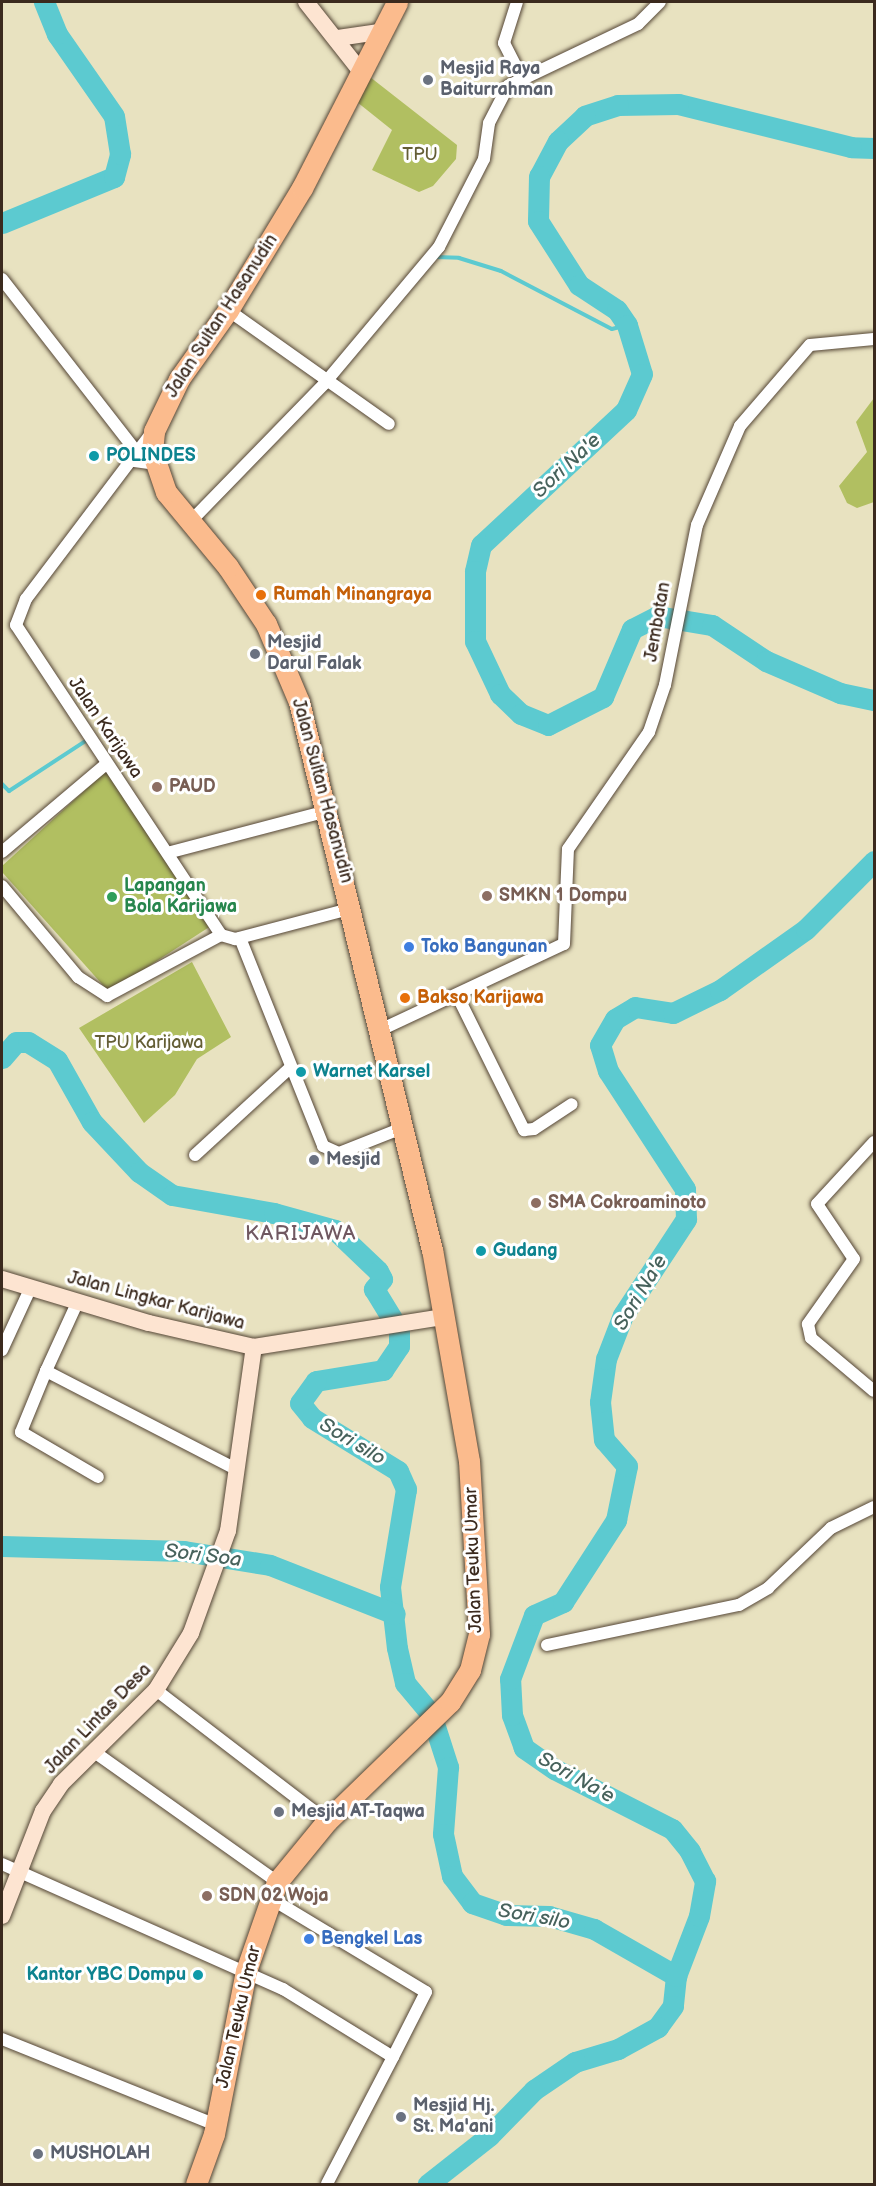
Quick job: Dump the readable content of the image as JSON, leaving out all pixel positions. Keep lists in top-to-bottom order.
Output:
{
  "streets": {
    "highway": ["Jalan Sultan Hasanudin", "Jalan Teuku Umar"],
    "main road": ["Jalan Lingkar Karijawa", "Jalan Lintas Desa"],
    "street": ["Jembatan", "Jalan Karijawa"]
  },
  "crossings": [
    ["Jalan Sultan Hasanudin", "Jalan Lingkar Karijawa"],
    ["Jalan Sultan Hasanudin", "Jalan Teuku Umar"],
    ["Jalan Lingkar Karijawa", "Jalan Teuku Umar"],
    ["Jalan Lingkar Karijawa", "Jalan Lintas Desa"]
  ],
  "districts": ["KARIJAWA"],
  "water": ["Sori Na'e", "Sori silo", "Sori Soa"],
  "parks": ["TPU", "TPU Karijawa"],
  "places": [
    "Mesjid Raya Baiturrahman",
    "POLINDES",
    "Rumah Minangraya",
    "Mesjid Darul Falak",
    "PAUD",
    "SMKN 1 Dompu",
    "Lapangan Bola Karijawa",
    "Toko Bangunan",
    "Bakso Karijawa",
    "Warnet Karsel",
    "Mesjid",
    "SMA Cokroaminoto",
    "Gudang",
    "Mesjid AT-Taqwa",
    "SDN 02 Woja",
    "Bengkel Las",
    "Kantor YBC Dompu",
    "Mesjid Hj. St. Ma'ani",
    "MUSHOLAH"
  ]
}
